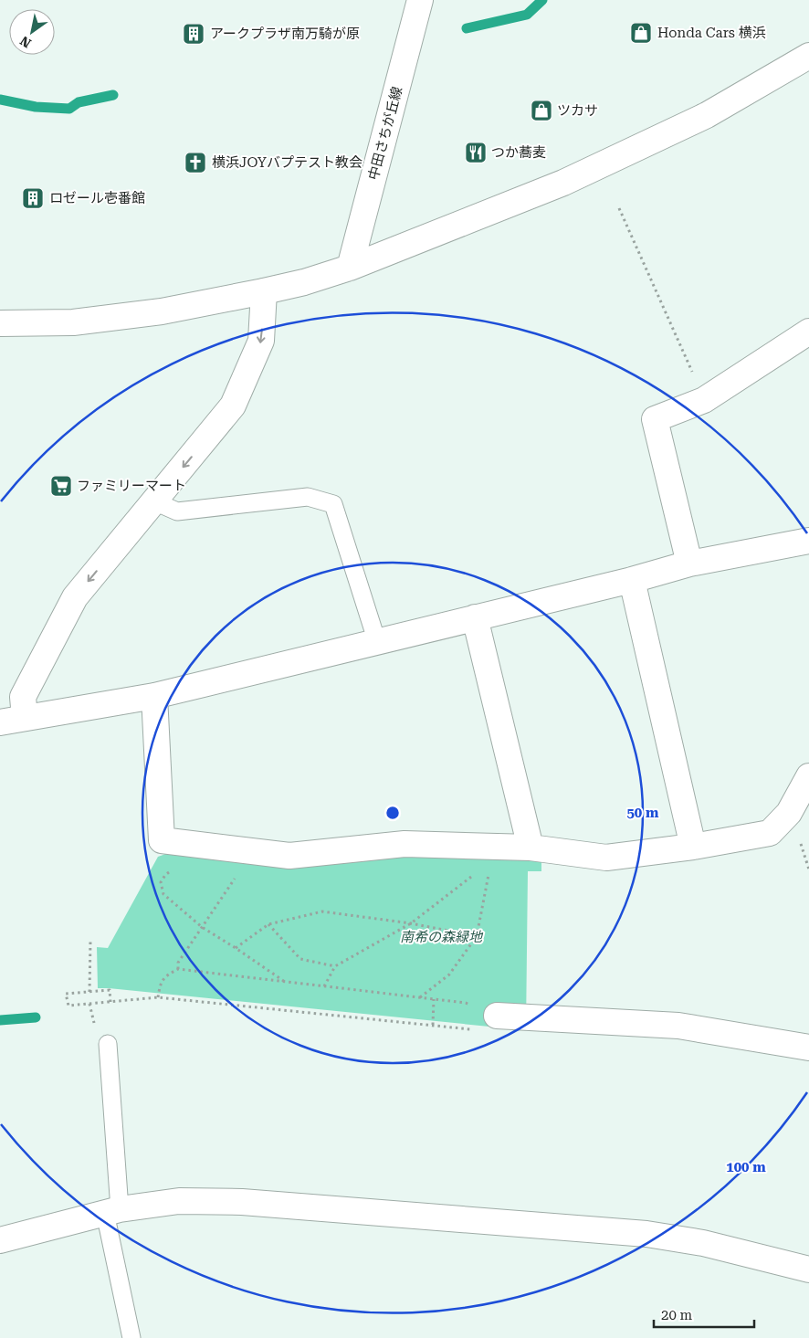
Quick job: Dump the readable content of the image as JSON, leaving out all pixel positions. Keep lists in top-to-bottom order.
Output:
{
  "streets": {
    "street": ["中田さちが丘線"]
  },
  "parks": ["南希の森緑地"],
  "places": {
    "shop": ["Honda Cars 横浜", "ツカサ"],
    "building": ["アークプラザ南万騎が原", "ロゼール壱番館"],
    "restaurant": ["つか蕎麦"],
    "church": ["横浜JOYバプテスト教会"],
    "supermarket": ["ファミリーマート"]
  },
  "scale_bar": "20 m",
  "north": "bottom left",
  "rings": ["50 m", "100 m"]
}
